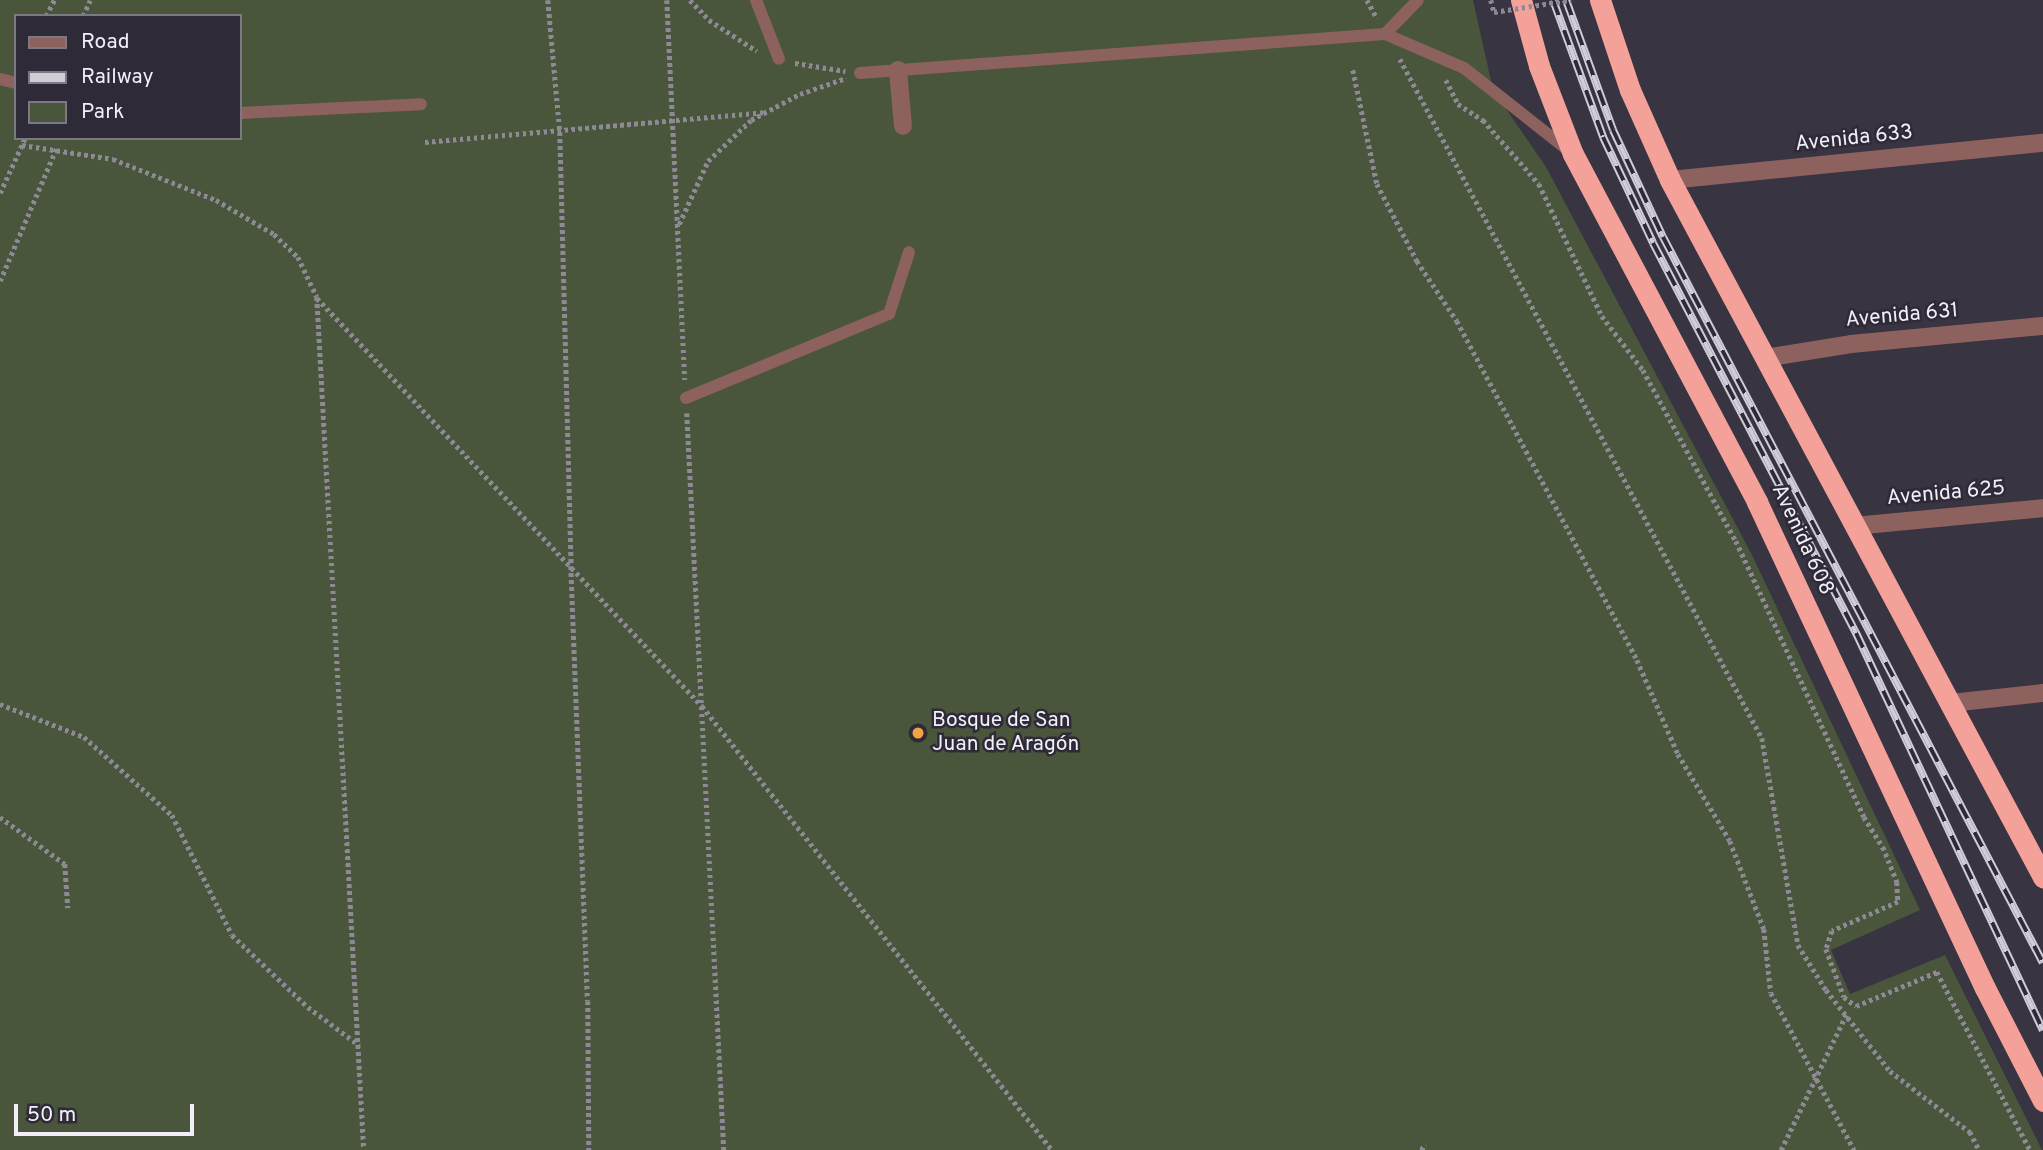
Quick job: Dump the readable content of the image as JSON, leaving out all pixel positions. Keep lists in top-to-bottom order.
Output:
{
  "streets": {
    "highway": ["Avenida 608"],
    "street": ["Avenida 633", "Avenida 631", "Avenida 625"]
  },
  "places": ["Bosque de San Juan de Aragón"],
  "legend": ["Road", "Railway", "Park"],
  "scale_bar": "50 m"
}
